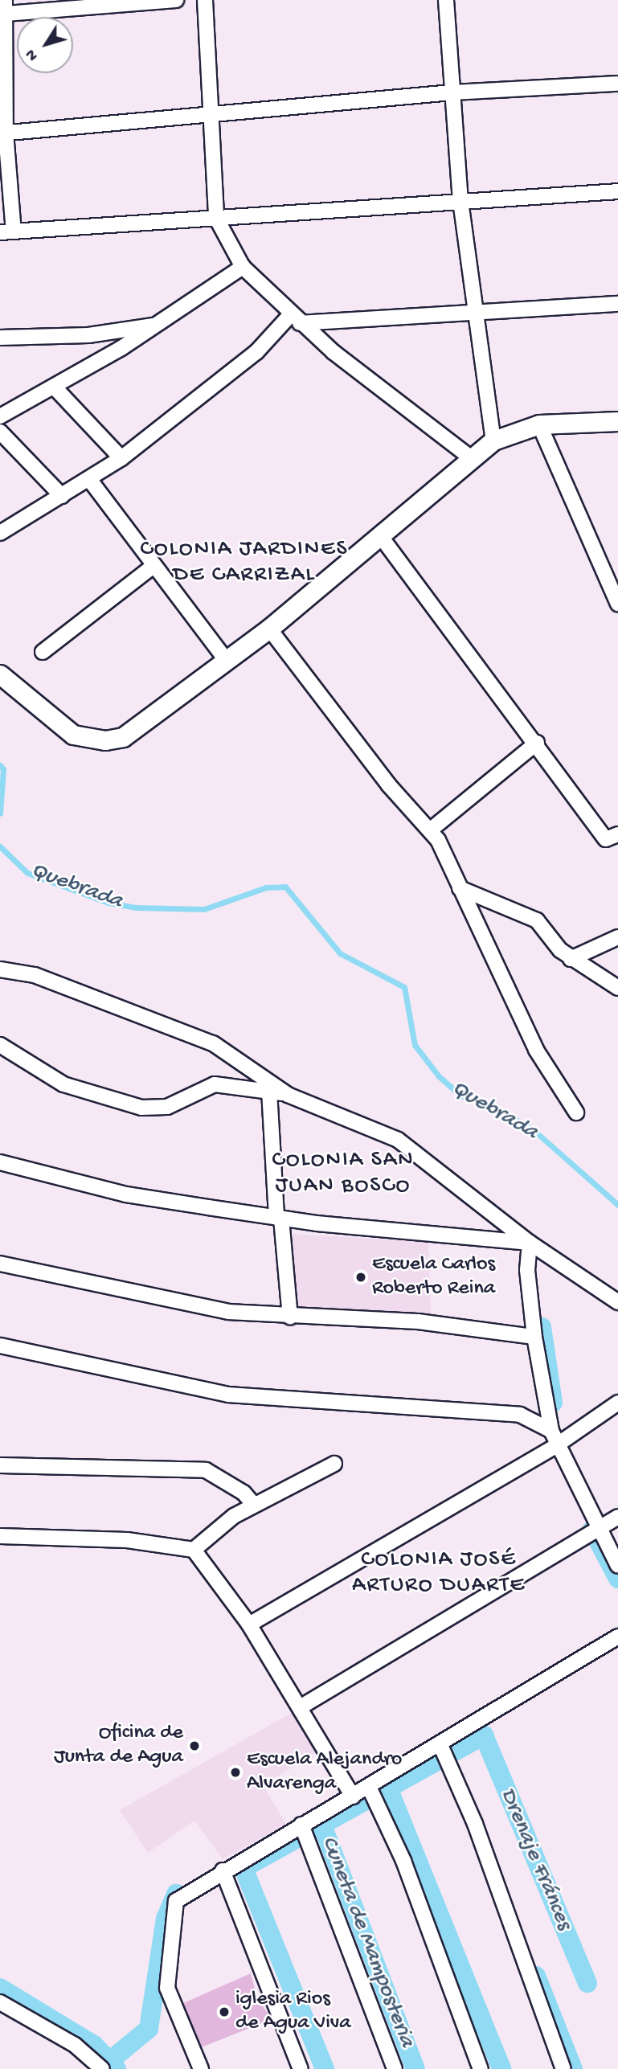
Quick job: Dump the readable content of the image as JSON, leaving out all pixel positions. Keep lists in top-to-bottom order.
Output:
{
  "districts": ["COLONIA JARDINES DE CARRIZAL", "COLONIA SAN JUAN BOSCO", "COLONIA JOSÉ ARTURO DUARTE"],
  "water": ["Quebrada", "Drenaje Fránces", "Cuneta de Mamposteria"],
  "places": [
    "Escuela Carlos Roberto Reina",
    "Oficina de Junta de Agua",
    "Escuela Alejandro Alvarenga",
    "iglesia Rios de Agua Viva"
  ],
  "north": "bottom left"
}
